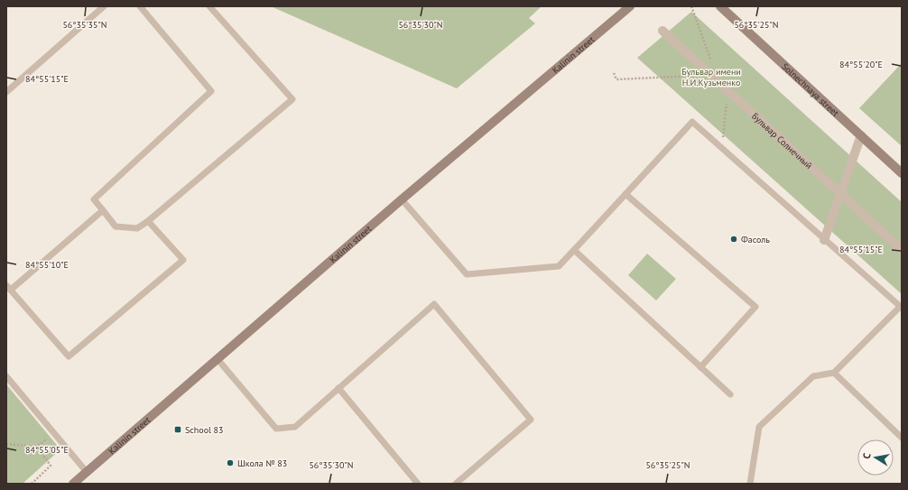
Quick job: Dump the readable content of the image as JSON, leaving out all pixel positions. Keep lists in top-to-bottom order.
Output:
{
  "streets": {
    "main road": ["Kalinin street", "Solnechnaya street"],
    "street": ["Бульвар Солнечный"]
  },
  "parks": ["Бульвар имени Н.И.Кузьменко"],
  "places": {
    "other": ["Фасоль", "Школа № 83"],
    "transit": ["School 83"]
  },
  "north": "left",
  "coordinates": [
    "56°35'35\"N",
    "56°35'25\"N",
    "56°35'30\"N",
    "84°55'20\"E",
    "84°55'15\"E",
    "84°55'10\"E",
    "84°55'05\"E"
  ]
}
